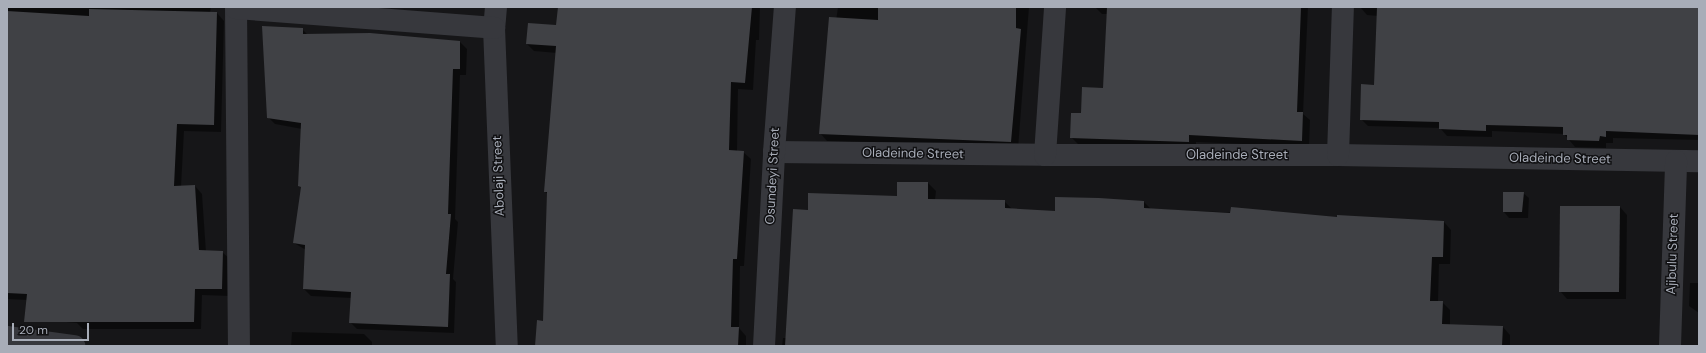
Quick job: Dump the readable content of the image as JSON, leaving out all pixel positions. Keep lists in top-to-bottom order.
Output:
{
  "streets": {
    "street": [
      "Oladeinde Street",
      "Abolaji Street",
      "Osundeyi Street",
      "Ajibulu Street"
    ]
  },
  "crossings": [
    ["Oladeinde Street", "Osundeyi Street"],
    ["Oladeinde Street", "Ajibulu Street"]
  ],
  "scale_bar": "20 m"
}
